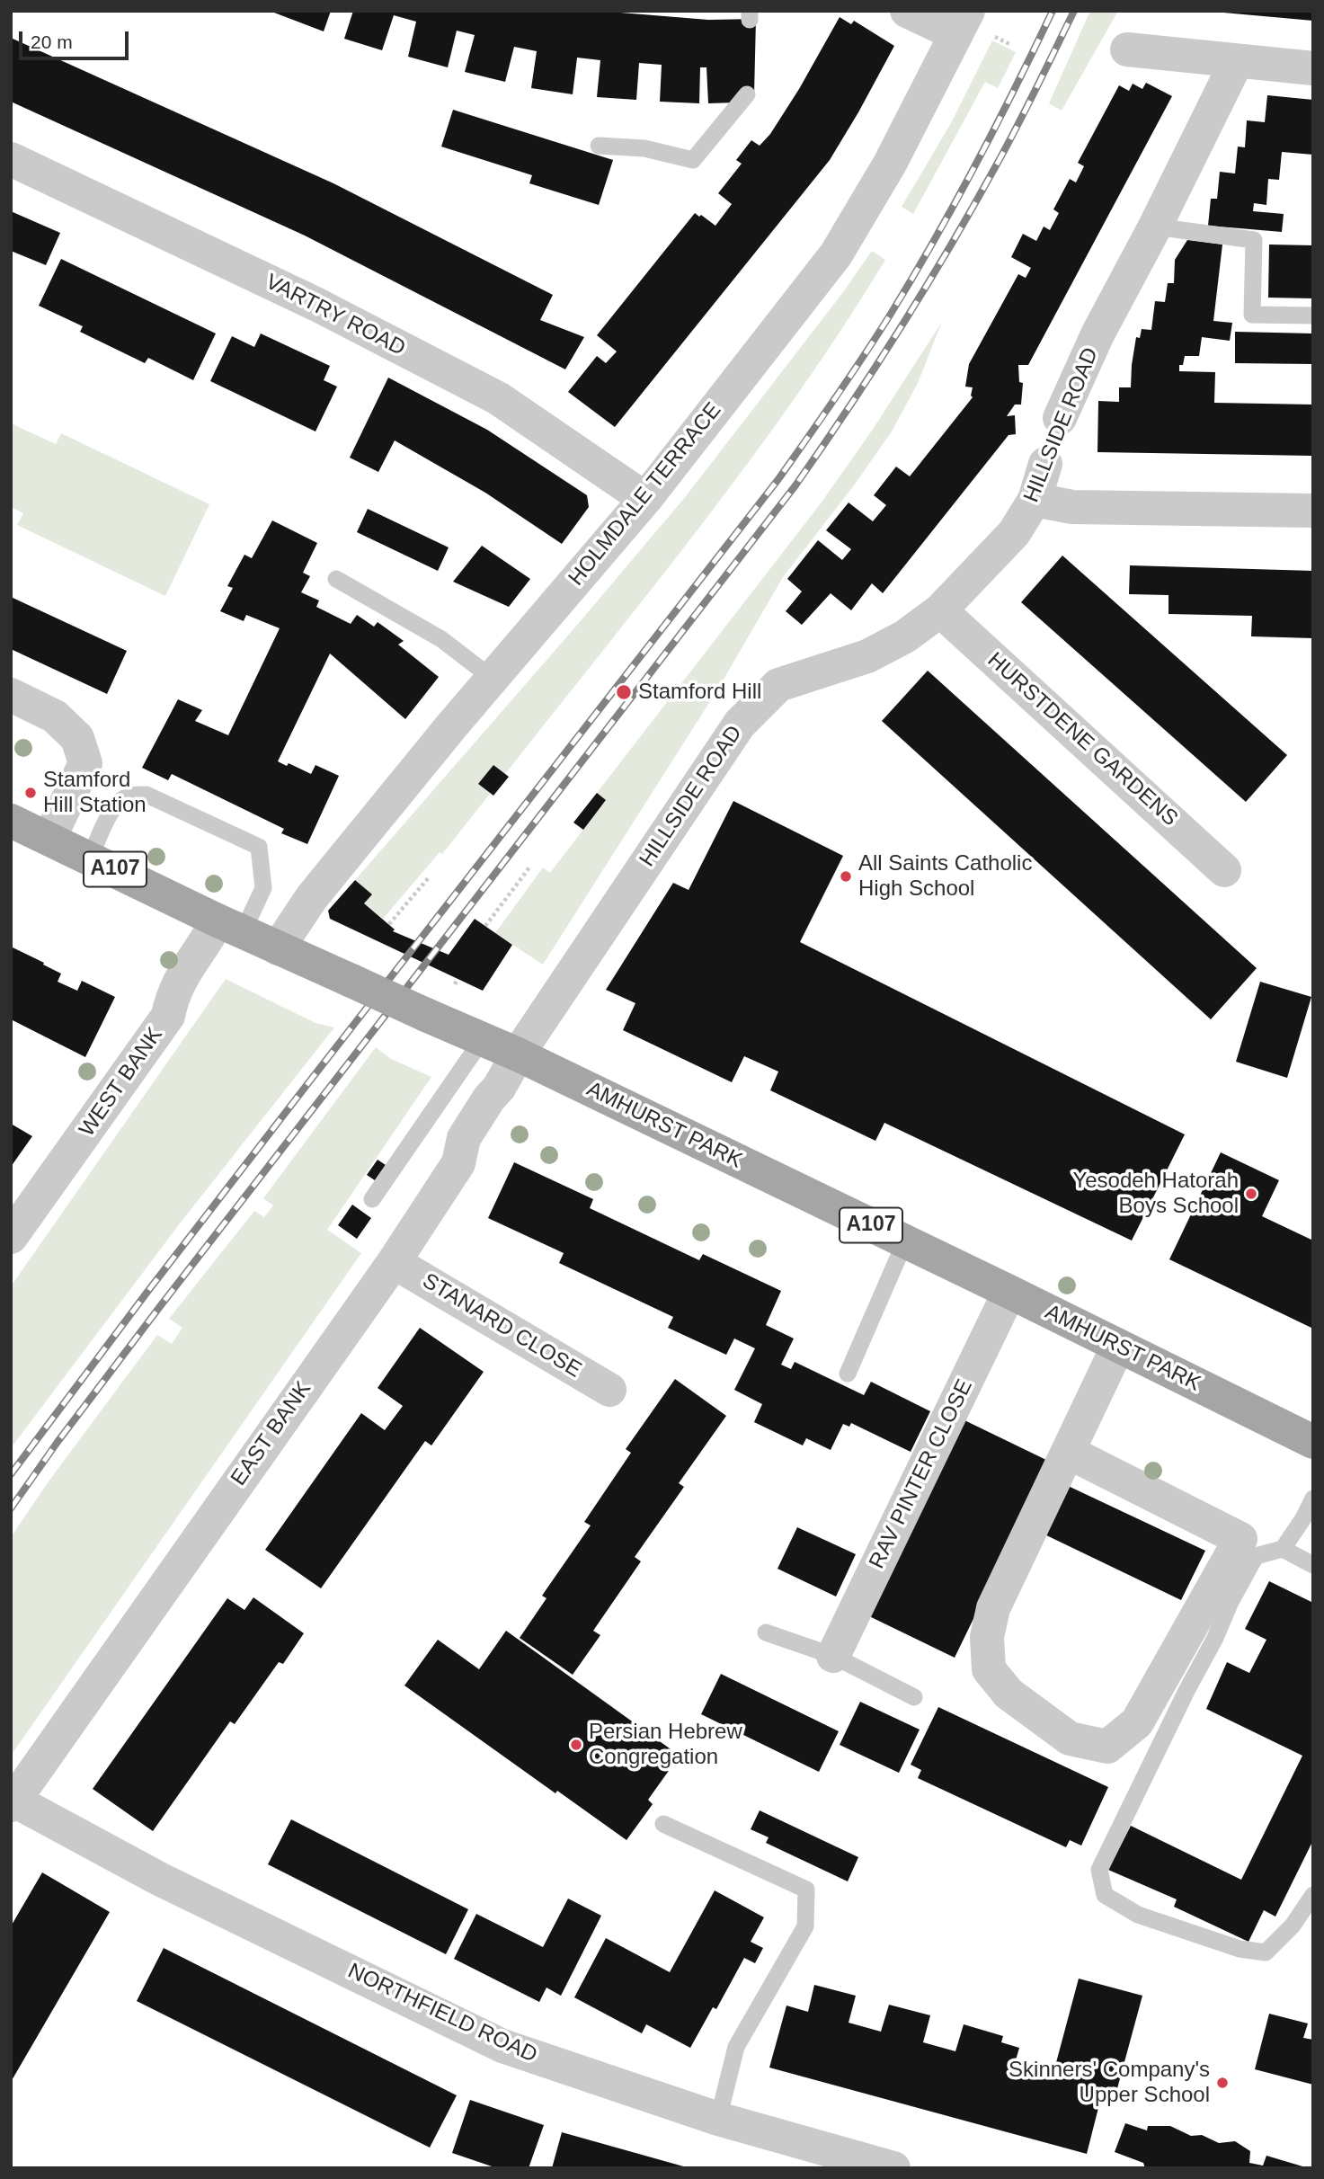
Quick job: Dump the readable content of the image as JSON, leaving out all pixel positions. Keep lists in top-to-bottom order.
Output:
{
  "streets": {
    "main road": ["A107", "AMHURST PARK"],
    "street": [
      "VARTRY ROAD",
      "HILLSIDE ROAD",
      "HOLMDALE TERRACE",
      "HURSTDENE GARDENS",
      "WEST BANK",
      "STANARD CLOSE",
      "EAST BANK",
      "RAV PINTER CLOSE",
      "NORTHFIELD ROAD"
    ]
  },
  "crossings": [
    ["VARTRY ROAD", "HOLMDALE TERRACE"],
    ["HILLSIDE ROAD", "HURSTDENE GARDENS"],
    ["HILLSIDE ROAD", "AMHURST PARK"],
    ["HILLSIDE ROAD", "EAST BANK"],
    ["HOLMDALE TERRACE", "AMHURST PARK"],
    ["WEST BANK", "AMHURST PARK"],
    ["AMHURST PARK", "EAST BANK"],
    ["AMHURST PARK", "RAV PINTER CLOSE"],
    ["STANARD CLOSE", "EAST BANK"],
    ["EAST BANK", "NORTHFIELD ROAD"]
  ],
  "places": [
    "Stamford Hill",
    "Stamford Hill Station",
    "All Saints Catholic High School",
    "Yesodeh Hatorah Boys School",
    "Persian Hebrew Congregation",
    "Skinners' Company's Upper School"
  ],
  "scale_bar": "20 m"
}
